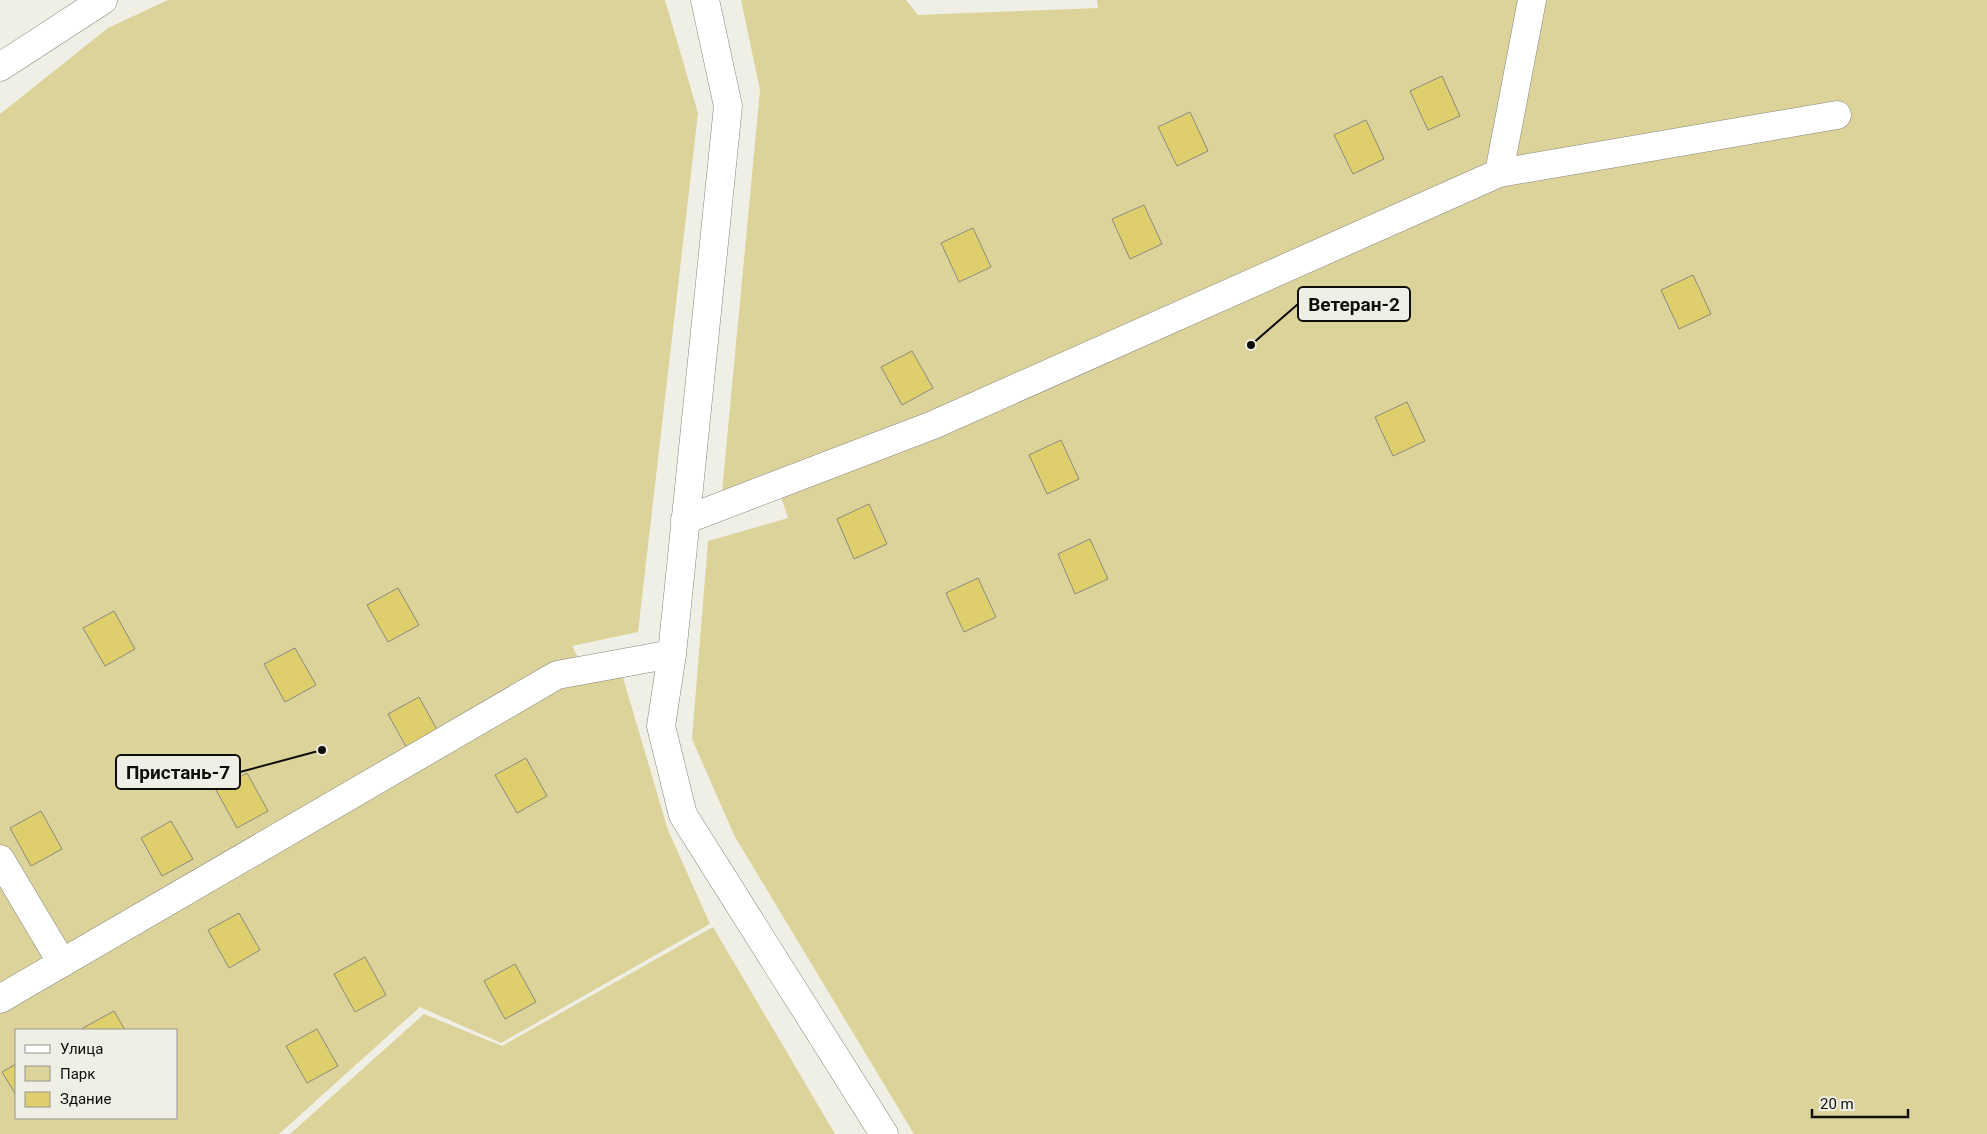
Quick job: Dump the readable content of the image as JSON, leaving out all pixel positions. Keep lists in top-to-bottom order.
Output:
{
  "places": ["Ветеран-2", "Пристань-7"],
  "legend": ["Улица", "Парк", "Здание"],
  "scale_bar": "20 m"
}
